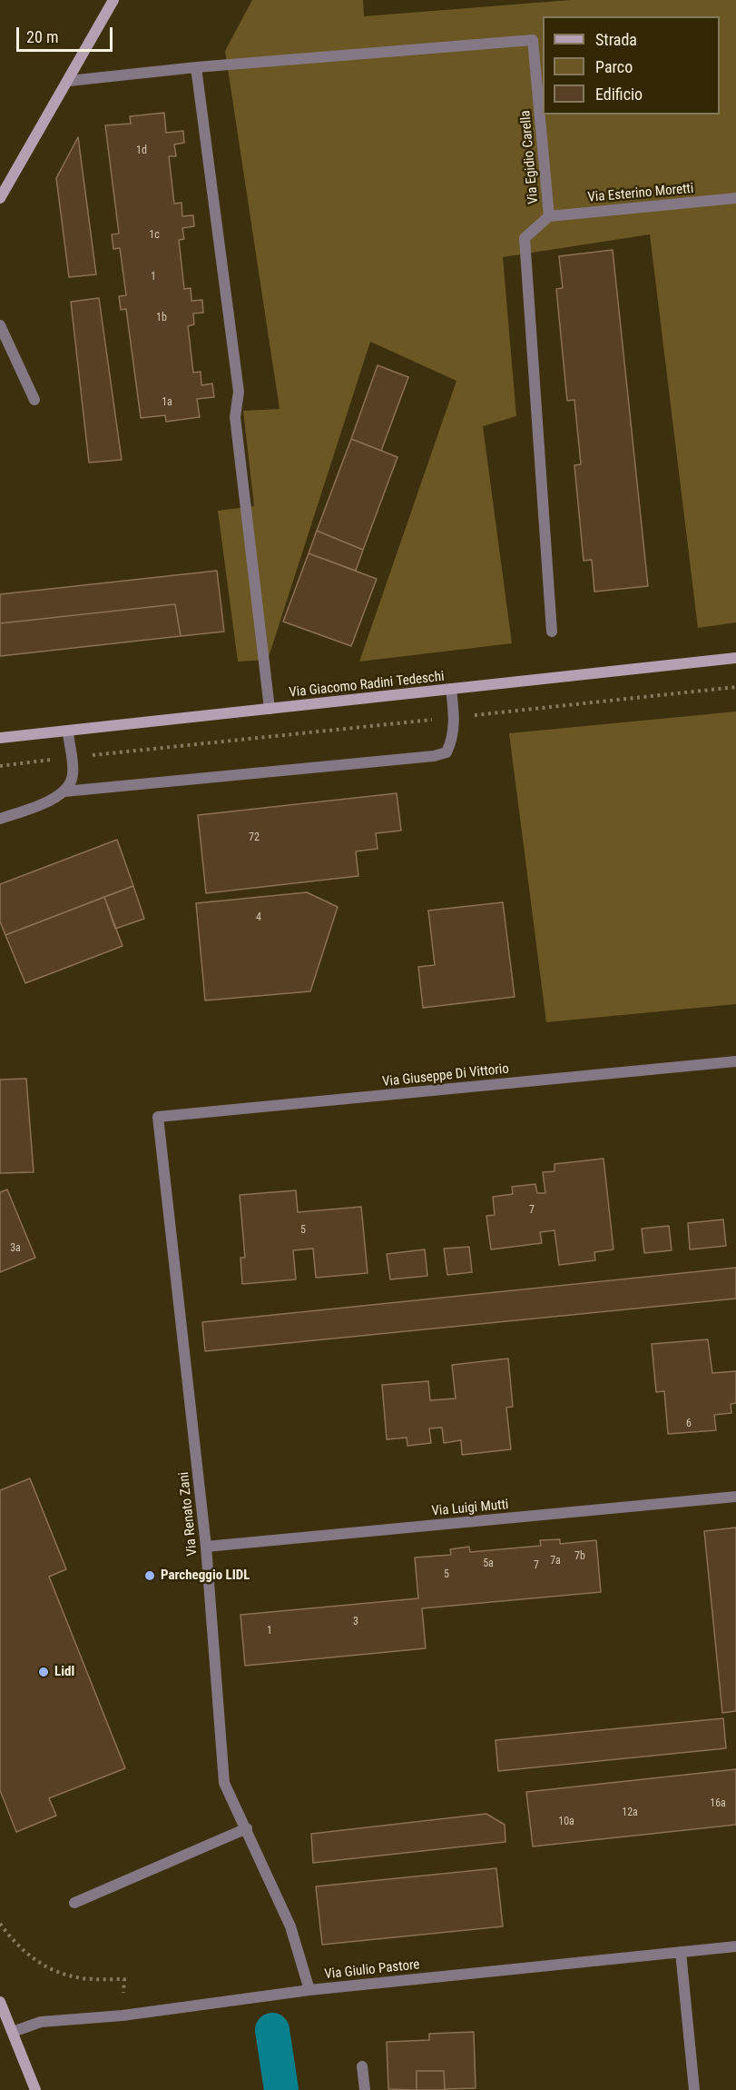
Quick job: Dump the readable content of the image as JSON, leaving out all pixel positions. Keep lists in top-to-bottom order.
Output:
{
  "streets": {
    "main road": ["Via Giacomo Radini Tedeschi"],
    "street": [
      "Via Egidio Carella",
      "Via Esterino Moretti",
      "Via Giuseppe Di Vittorio",
      "Via Luigi Mutti",
      "Via Renato Zani",
      "Via Giulio Pastore"
    ]
  },
  "crossings": [
    ["Via Egidio Carella", "Via Esterino Moretti"],
    ["Via Giuseppe Di Vittorio", "Via Renato Zani"],
    ["Via Luigi Mutti", "Via Renato Zani"],
    ["Via Renato Zani", "Via Giulio Pastore"]
  ],
  "places": ["Parcheggio LIDL", "Lidl"],
  "house_numbers": [
    "1d",
    "1c",
    "1",
    "1b",
    "1a",
    "72",
    "4",
    "7",
    "5",
    "3a",
    "6",
    "7b",
    "7a",
    "5a",
    "7",
    "5",
    "3",
    "1",
    "16a",
    "12a",
    "10a"
  ],
  "legend": ["Strada", "Parco", "Edificio"],
  "scale_bar": "20 m"
}
